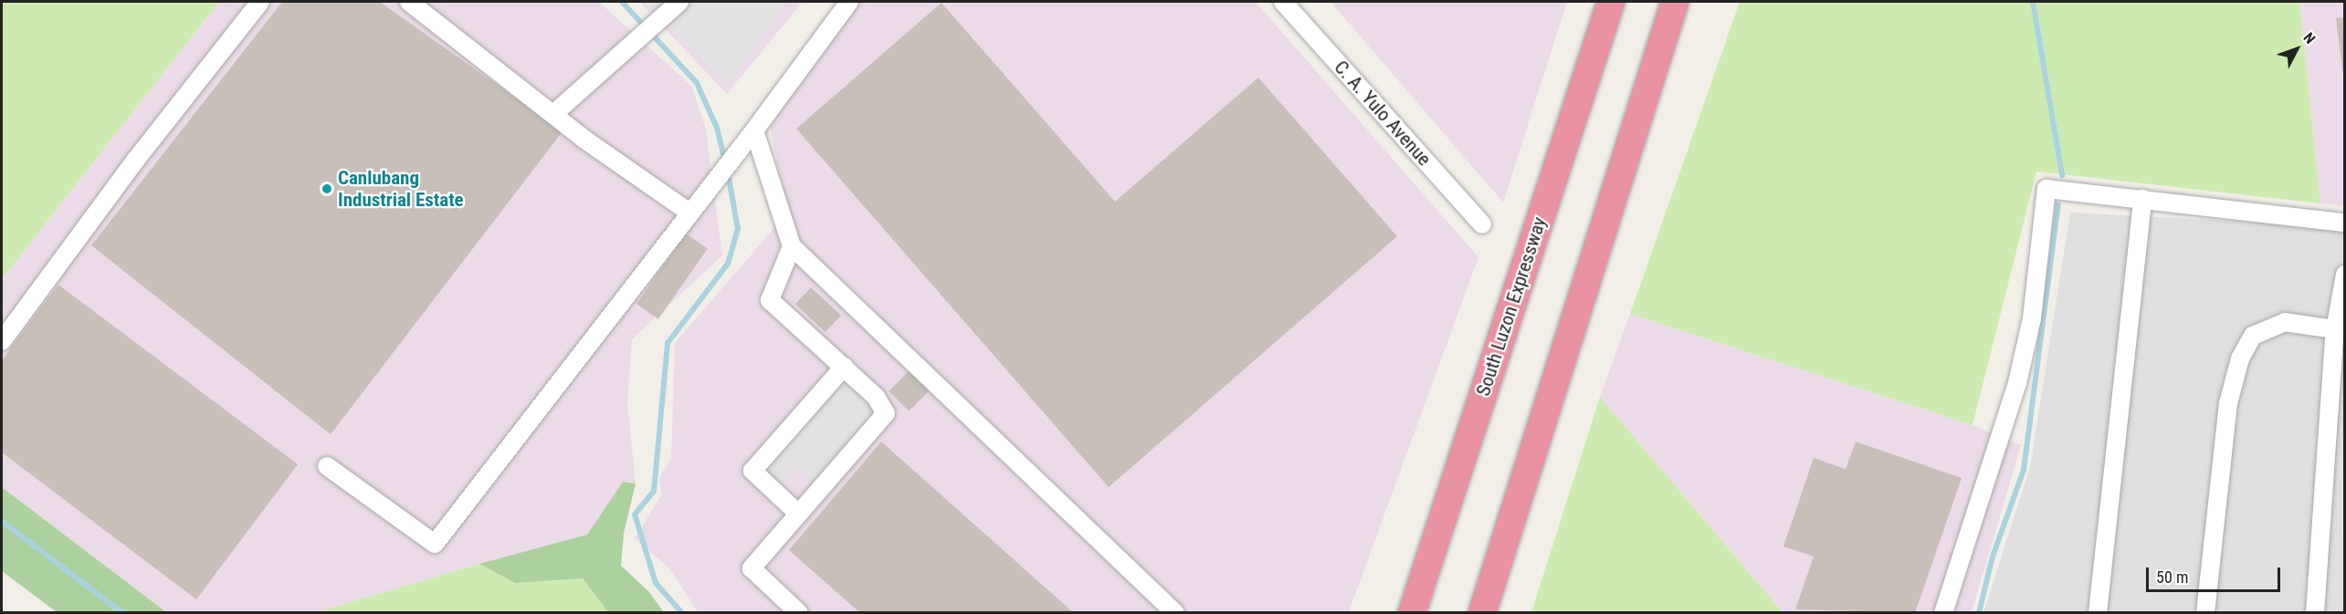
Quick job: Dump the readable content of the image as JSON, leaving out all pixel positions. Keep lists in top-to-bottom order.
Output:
{
  "streets": {
    "highway": ["South Luzon Expressway"],
    "street": ["C. A. Yulo Avenue"]
  },
  "places": ["Canlubang Industrial Estate"],
  "scale_bar": "50 m",
  "north": "top right"
}
